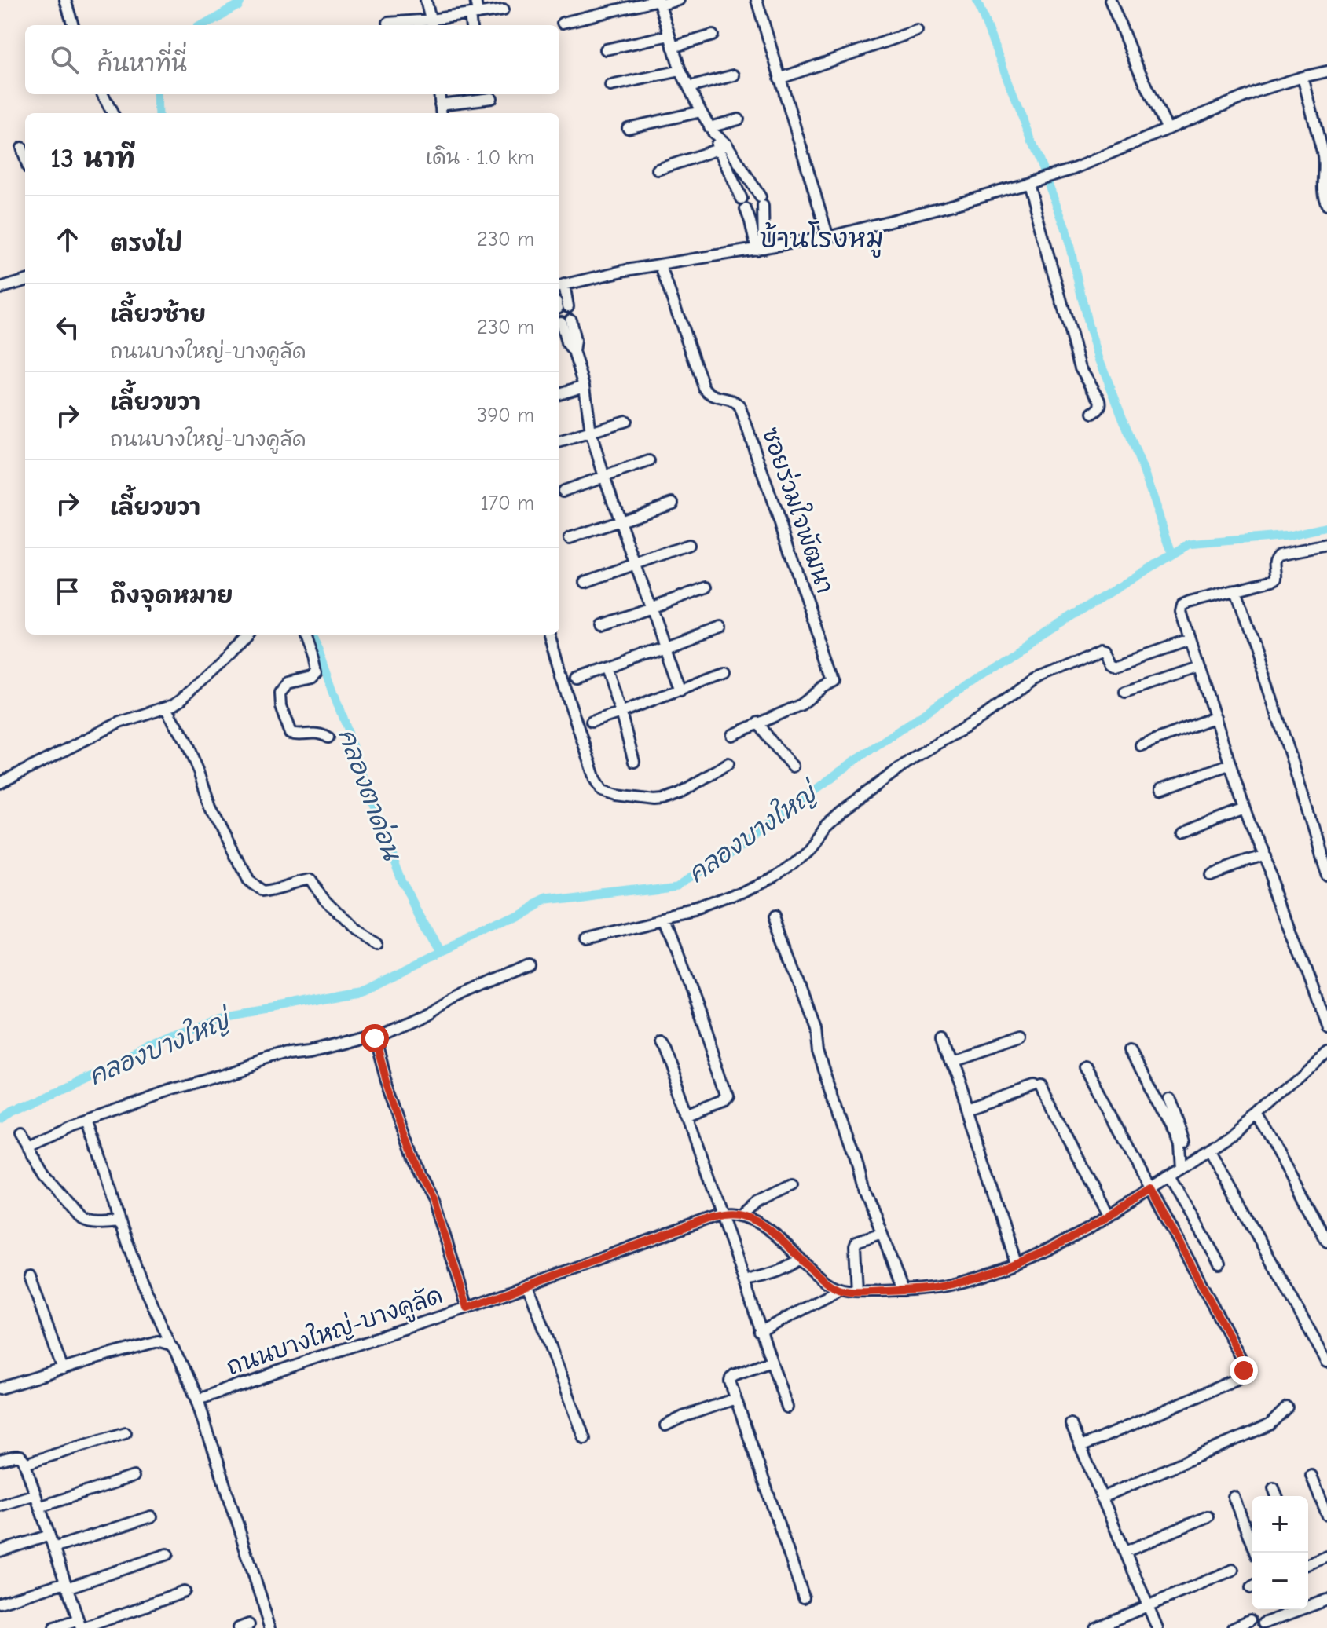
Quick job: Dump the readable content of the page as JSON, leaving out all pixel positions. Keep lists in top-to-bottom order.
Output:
{
  "streets": {
    "street": ["ซอยร่วมใจพัฒนา", "ถนนบางใหญ่-บางคูลัด"]
  },
  "districts": ["บ้านโรงหมู"],
  "water": ["คลองตาด่อน", "คลองบางใหญ่"],
  "page": {
    "search": "ค้นหาที่นี่",
    "heading": ["13 นาที", "เดิน · 1.0 km"],
    "list": [
      ["ตรงไป", "230 m"],
      ["เลี้ยวซ้าย", "ถนนบางใหญ่-บางคูลัด", "230 m"],
      ["เลี้ยวขวา", "ถนนบางใหญ่-บางคูลัด", "390 m"],
      ["เลี้ยวขวา", "170 m"],
      "ถึงจุดหมาย"
    ],
    "map_buttons": ["+", "−"]
  }
}
